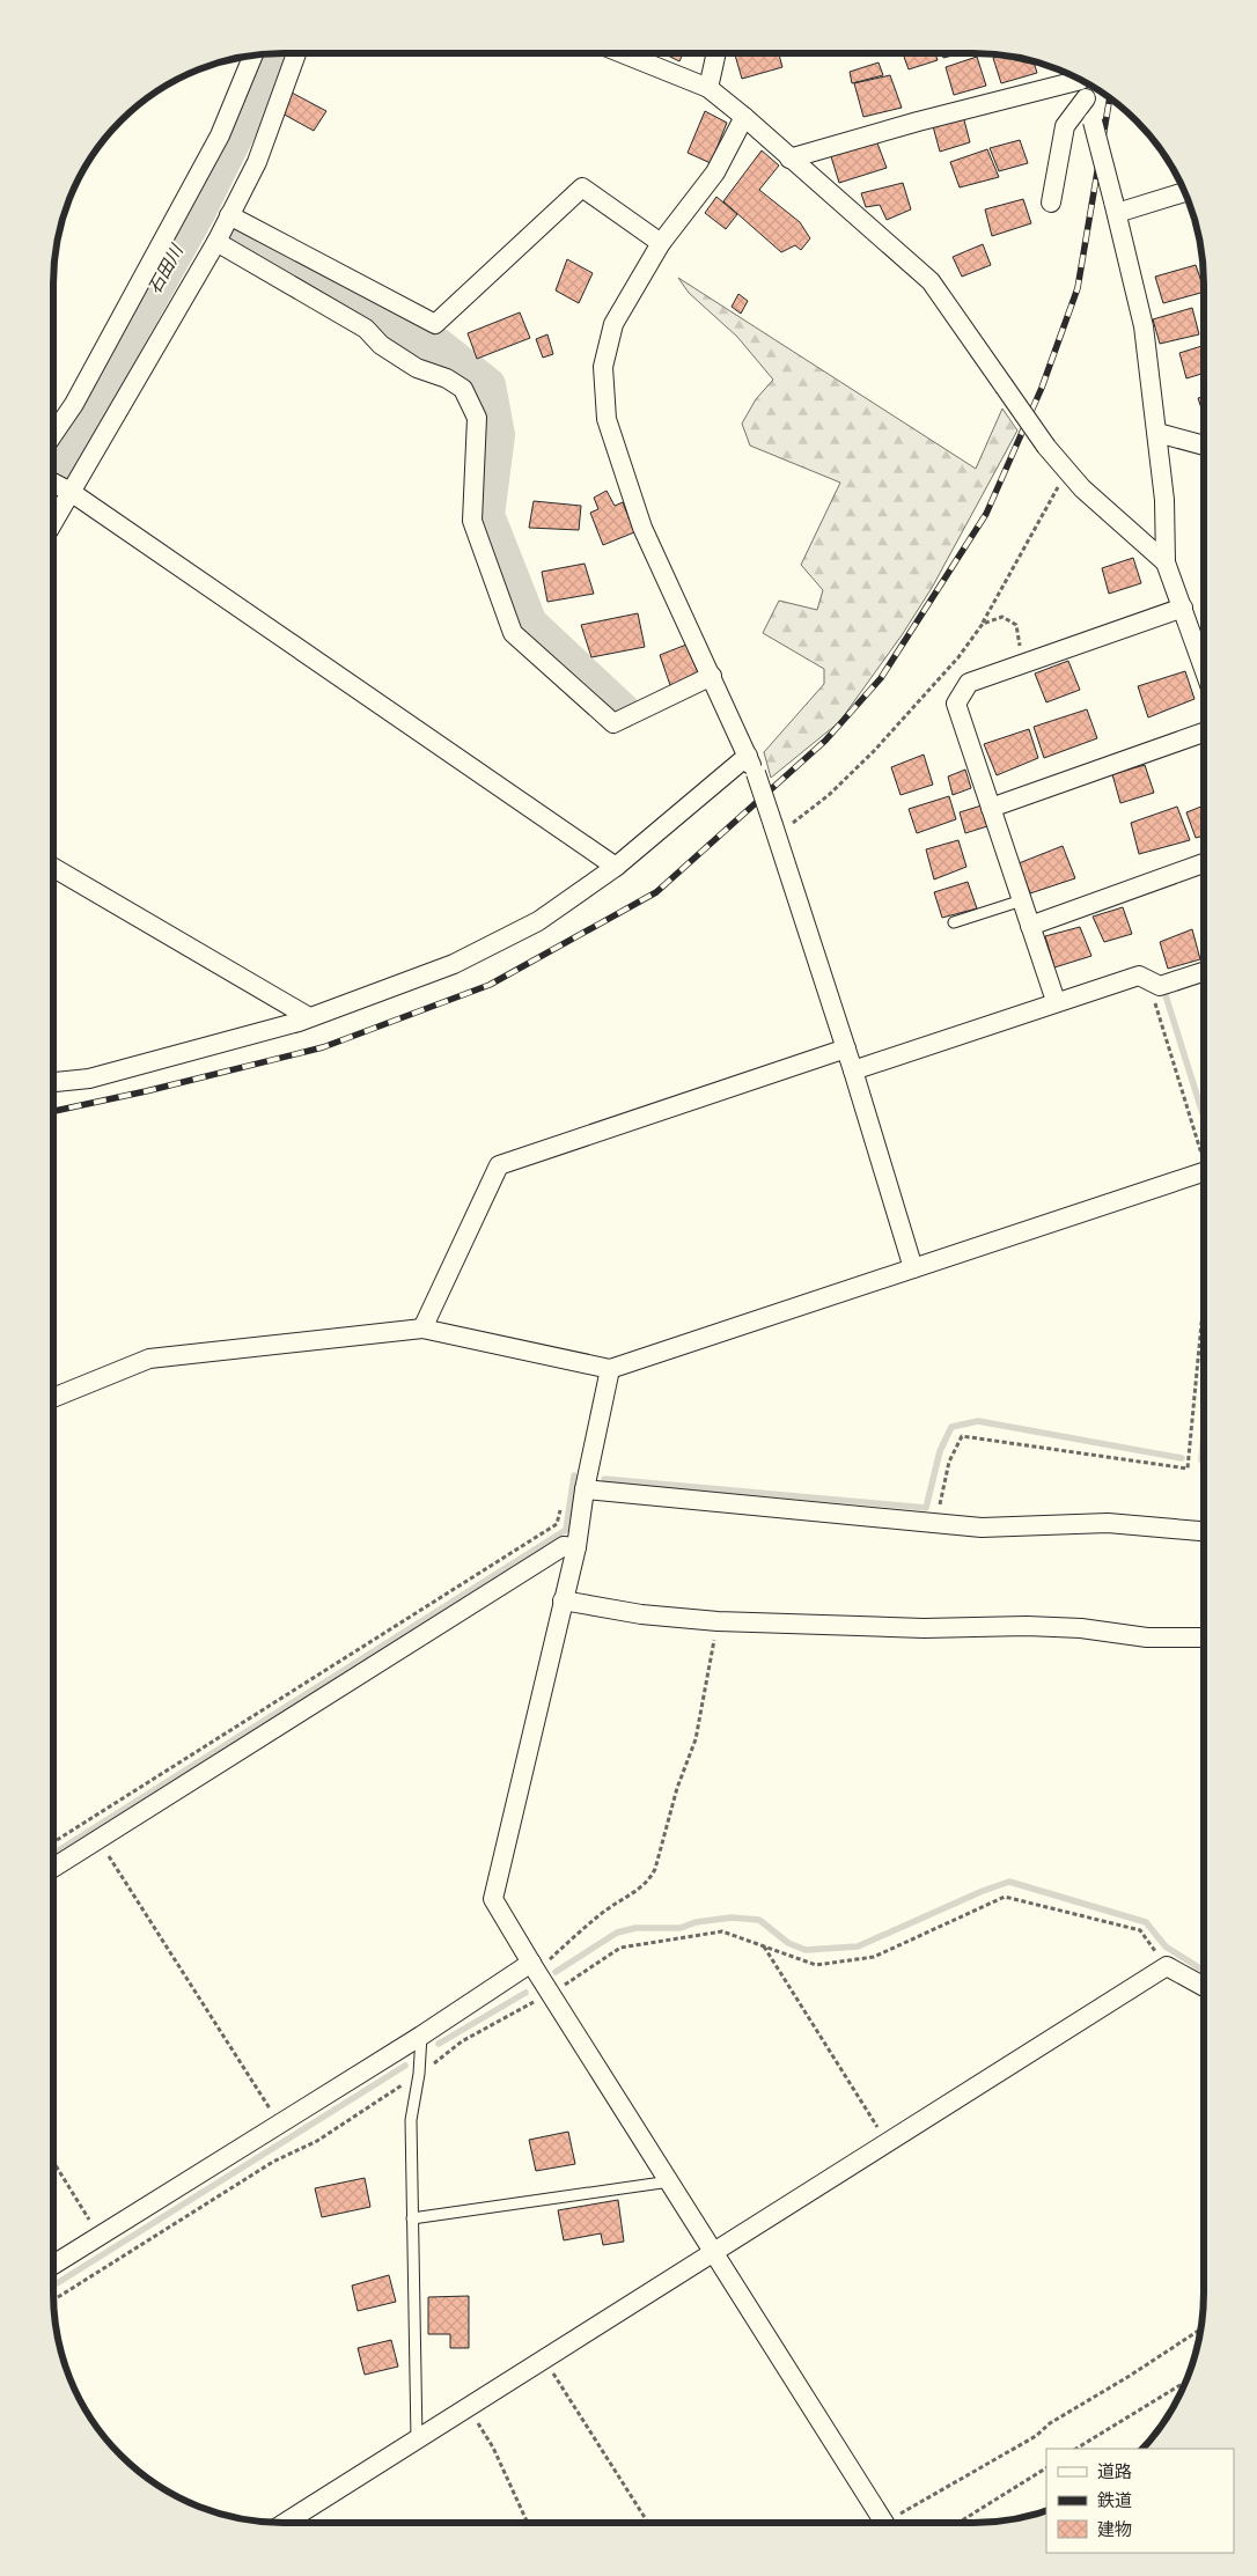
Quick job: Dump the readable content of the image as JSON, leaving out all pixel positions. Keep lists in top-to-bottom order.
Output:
{
  "water": ["石田川"],
  "legend": ["道路", "鉄道", "建物"]
}
